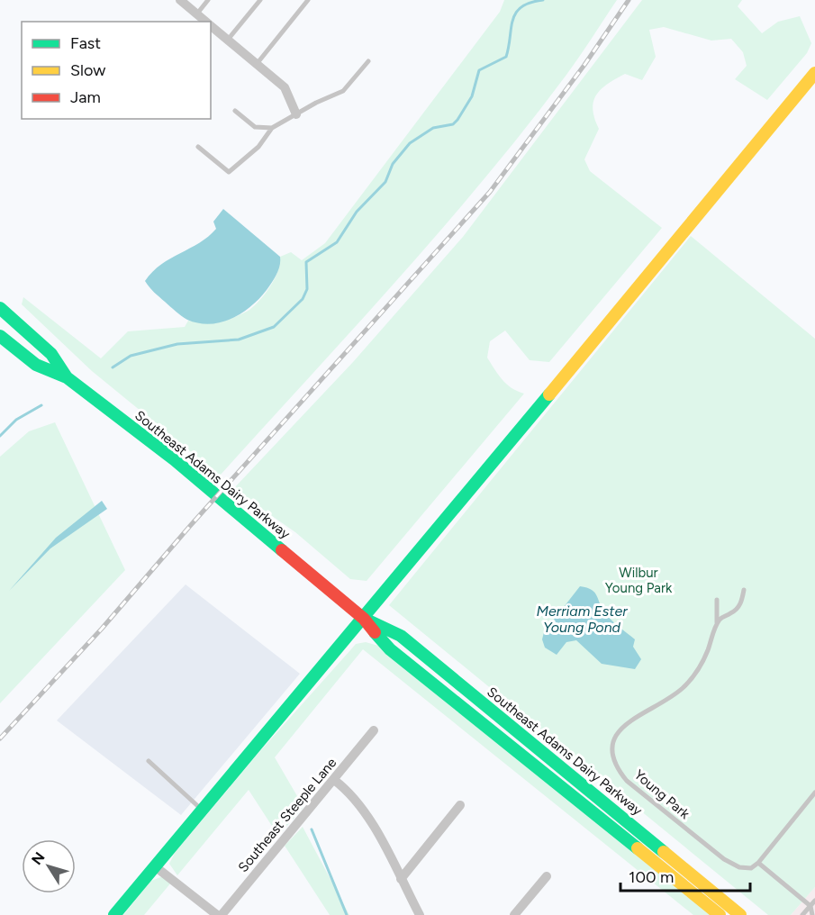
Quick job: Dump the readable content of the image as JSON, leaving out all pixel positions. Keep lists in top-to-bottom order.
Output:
{
  "streets": {
    "main road": ["Southeast Adams Dairy Parkway"],
    "street": ["Southeast Steeple Lane"],
    "lane": ["Young Park"]
  },
  "water": ["Merriam Ester Young Pond"],
  "parks": ["Wilbur Young Park"],
  "legend": ["Fast", "Slow", "Jam"],
  "scale_bar": "100 m",
  "north": "top left"
}
